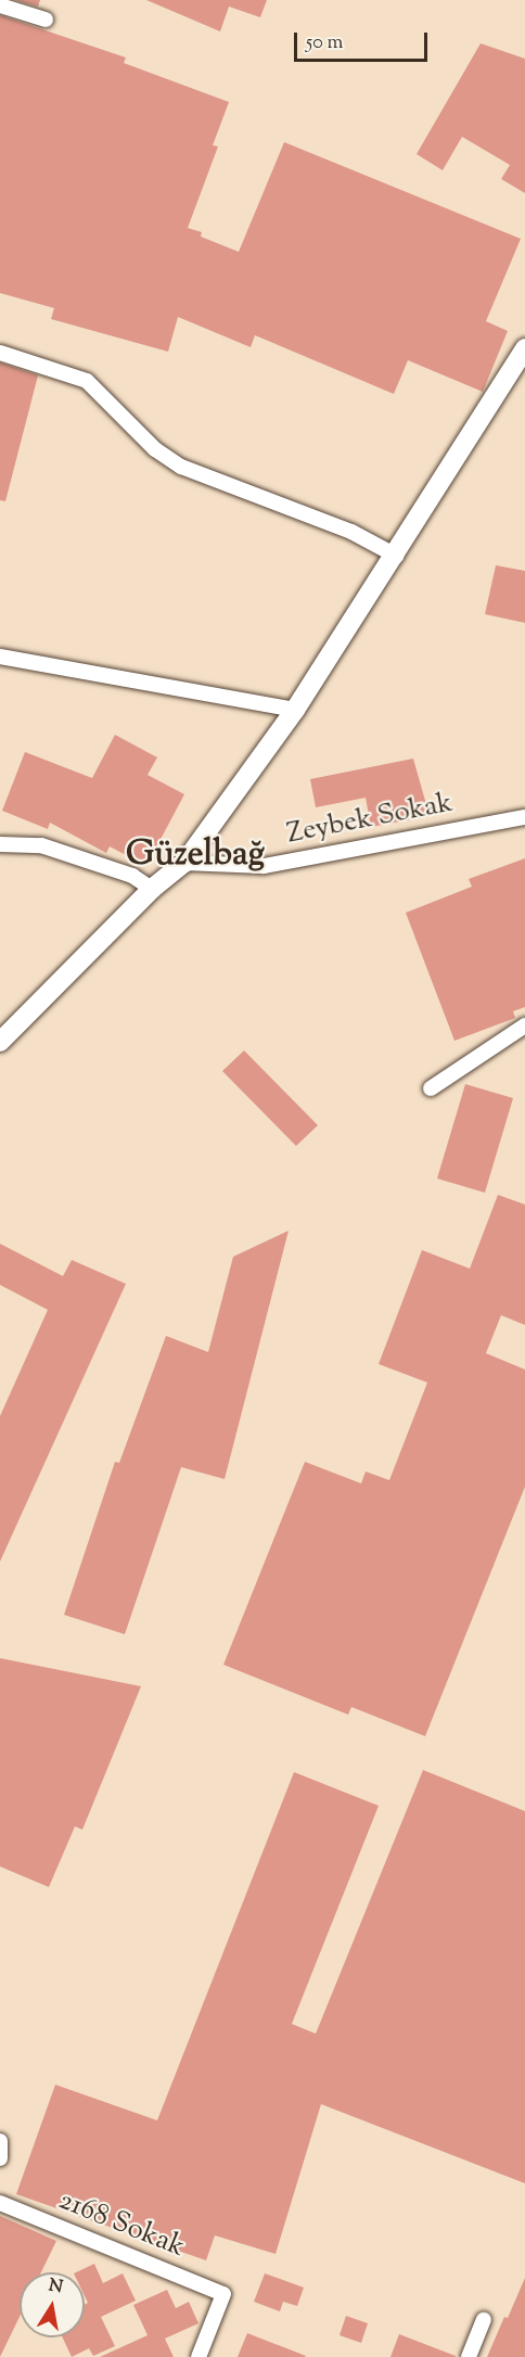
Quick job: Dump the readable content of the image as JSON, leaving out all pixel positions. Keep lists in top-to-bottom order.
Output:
{
  "streets": {
    "street": ["Zeybek Sokak", "2168 Sokak"]
  },
  "districts": ["Güzelbağ"],
  "scale_bar": "50 m",
  "north": "top"
}
